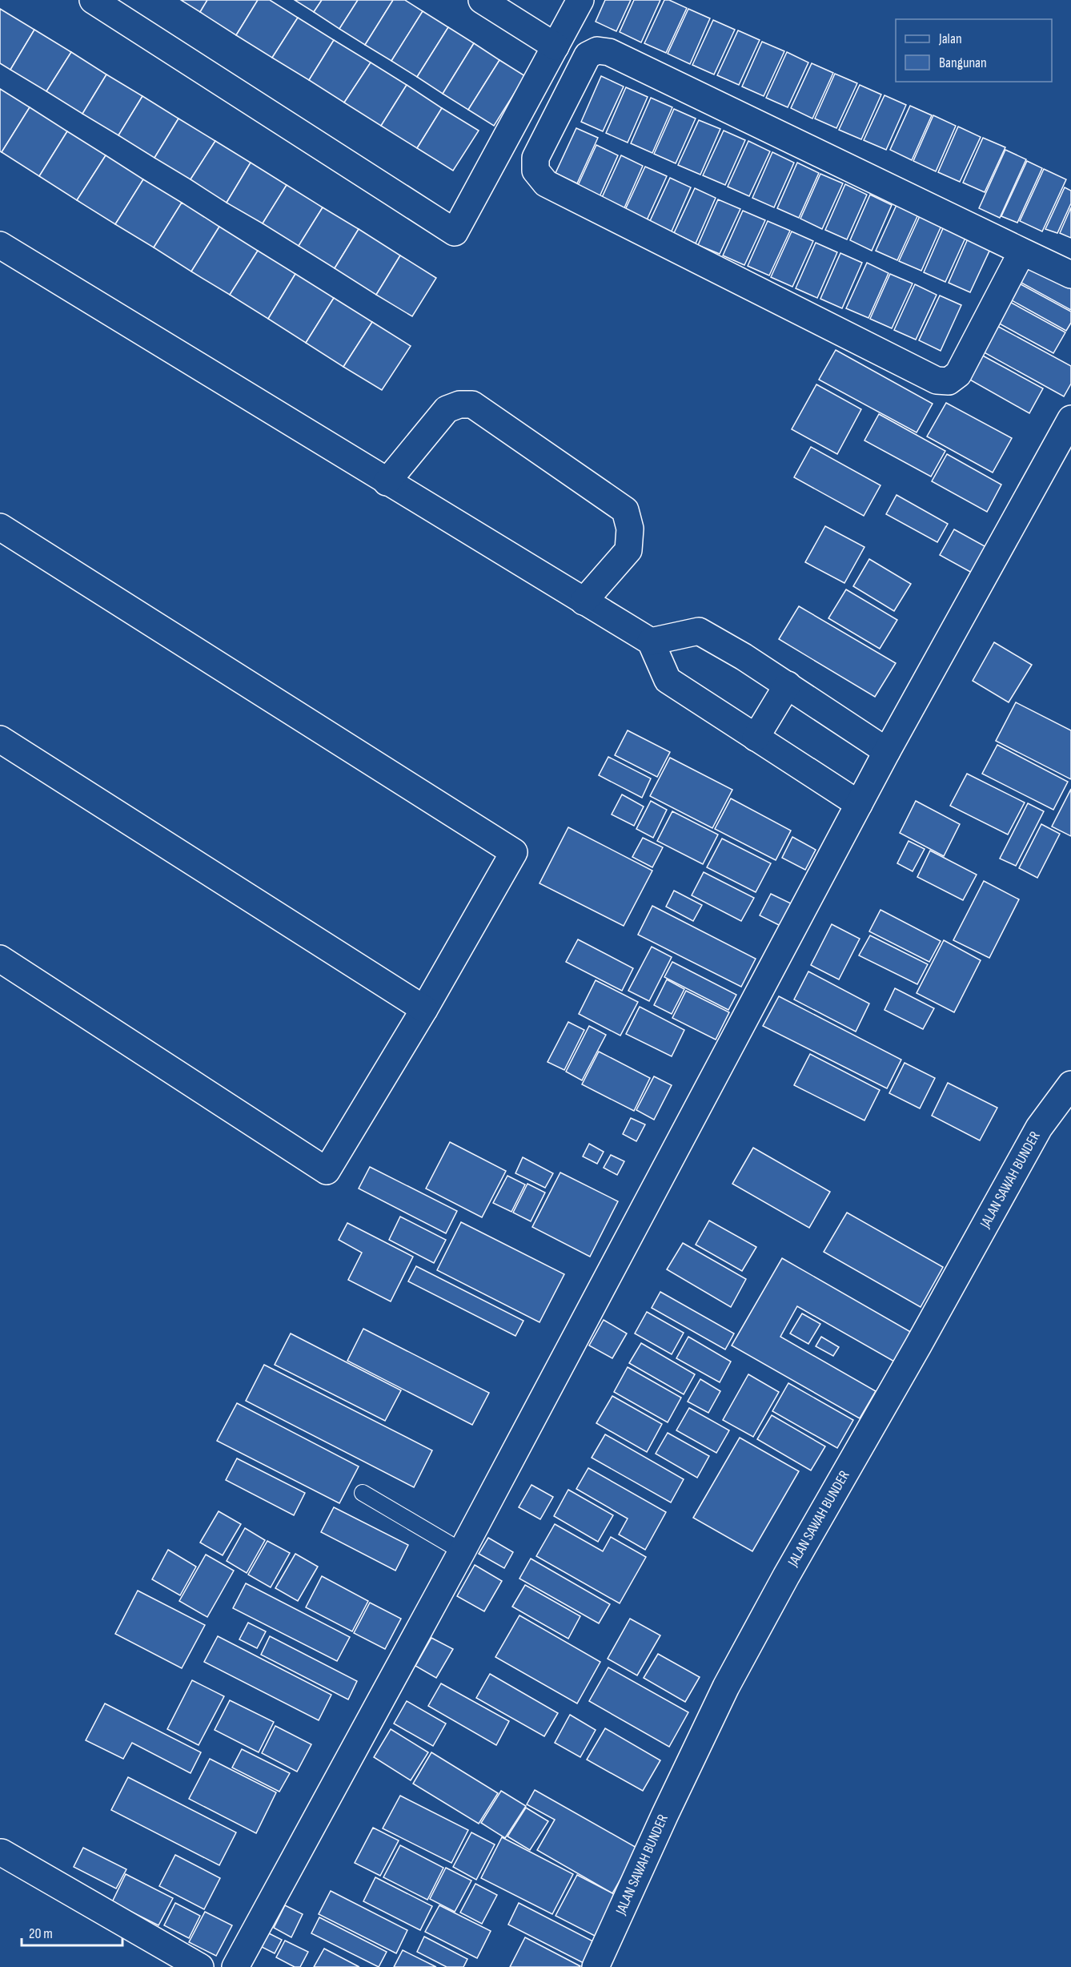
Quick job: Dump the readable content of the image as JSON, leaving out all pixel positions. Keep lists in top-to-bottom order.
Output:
{
  "streets": {
    "street": ["JALAN SAWAH BUNDER"]
  },
  "legend": ["Jalan", "Bangunan"],
  "scale_bar": "20 m"
}
